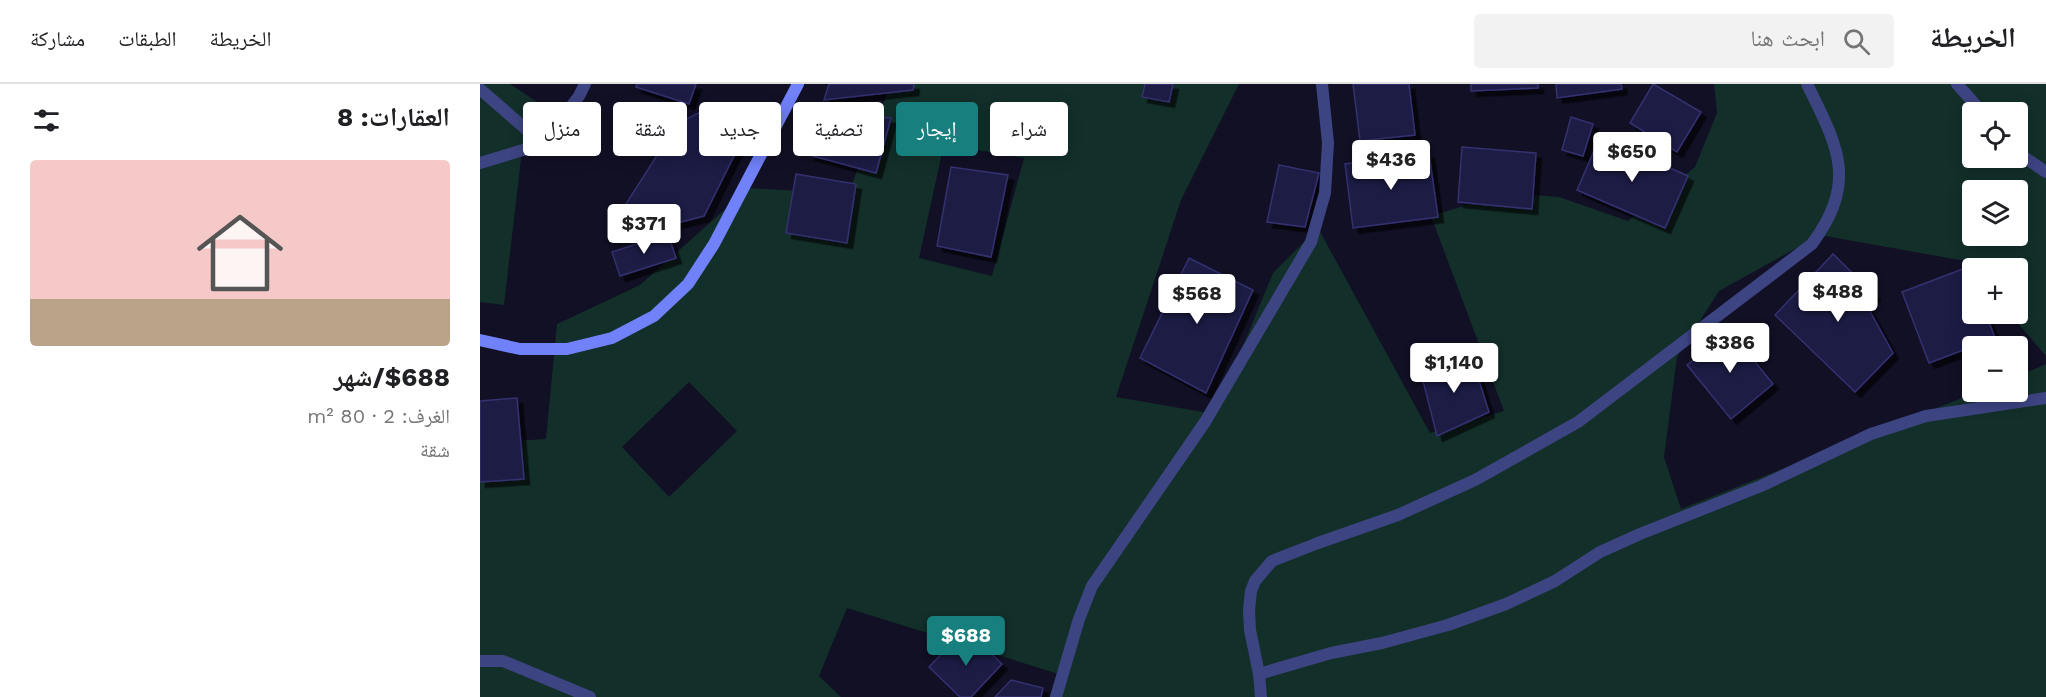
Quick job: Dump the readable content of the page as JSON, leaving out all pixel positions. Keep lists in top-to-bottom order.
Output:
{
  "page": {
    "header": "الخريطة",
    "search": "ابحث هنا",
    "nav": ["الخريطة", "الطبقات", "مشاركة"],
    "heading": "العقارات: 8",
    "map_buttons": ["+", "−"],
    "chip": [
      "شراء",
      "إيجار",
      "تصفية",
      "جديد",
      "شقة",
      "منزل"
    ],
    "price": [
      "$650",
      "$436",
      "$371",
      "$488",
      "$568",
      "$386",
      "$1,140",
      "$688"
    ],
    "list": [
      {
        "name": "$688/شهر",
        "note": "الغرف: 2 · 80 m² · شقة"
      }
    ]
  }
}
